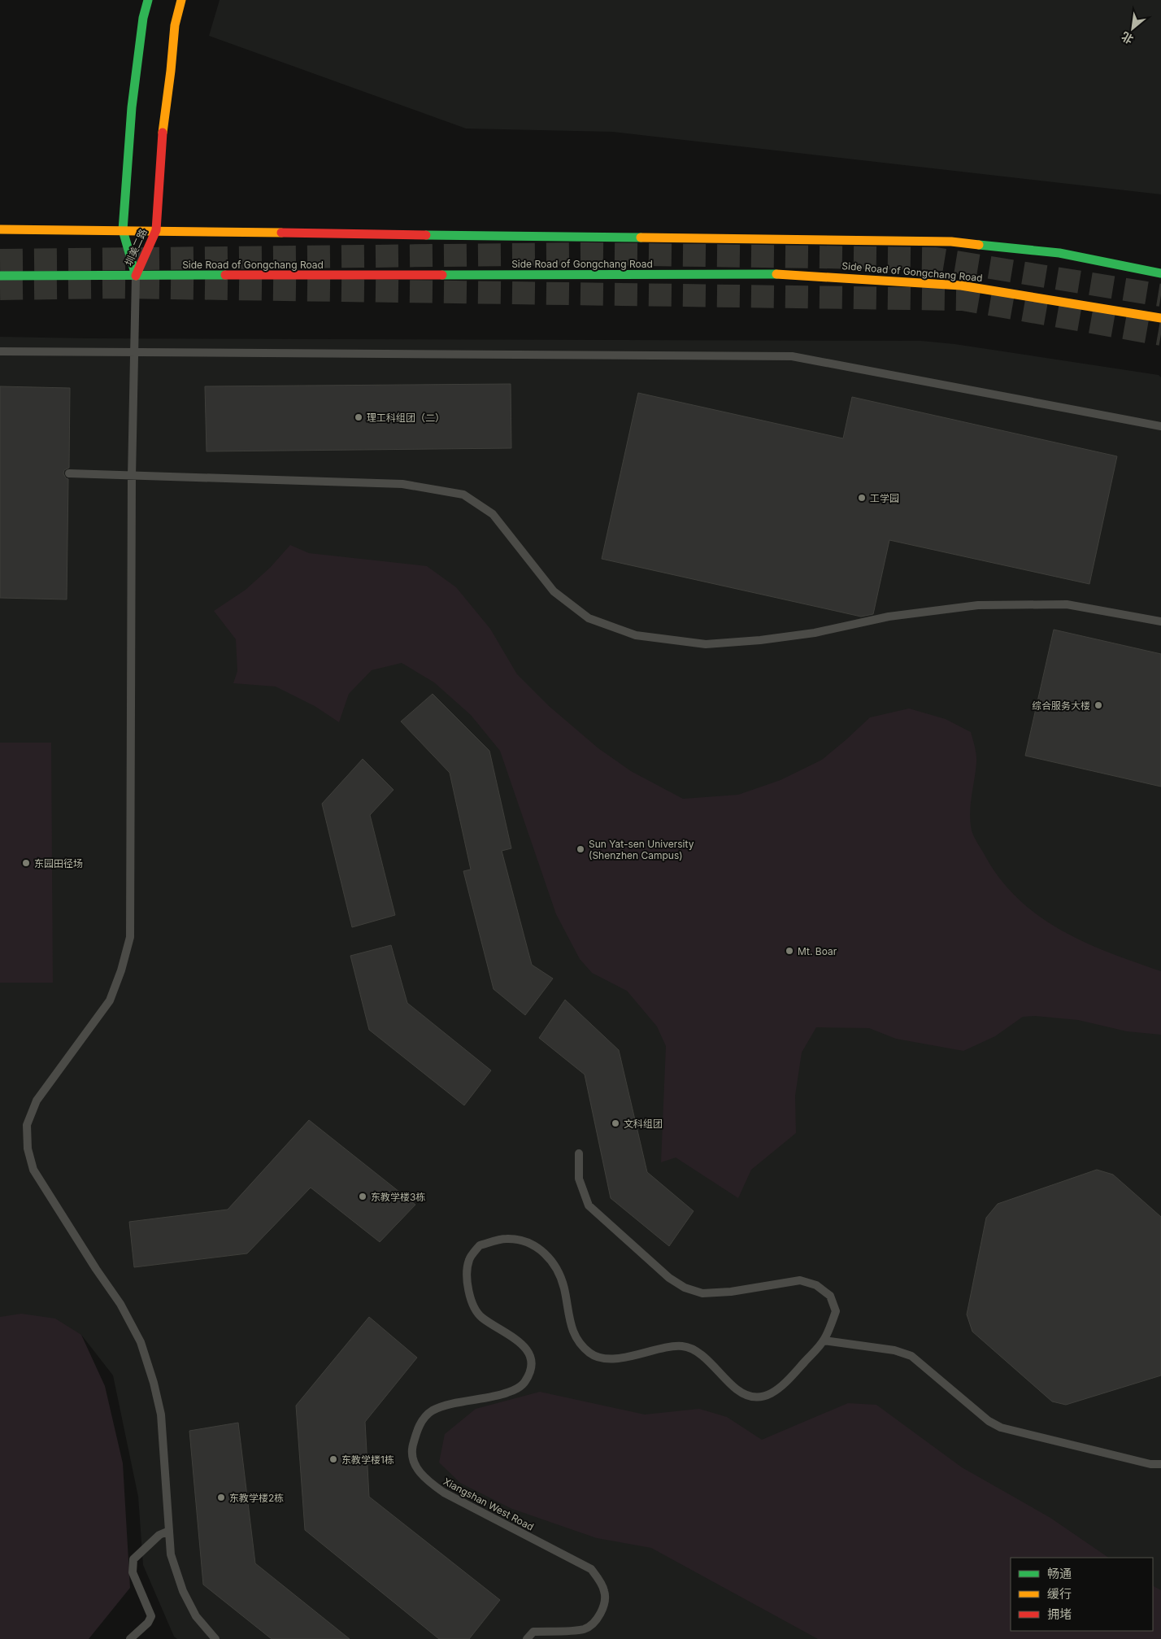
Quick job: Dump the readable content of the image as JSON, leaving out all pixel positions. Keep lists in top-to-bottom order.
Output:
{
  "streets": {
    "main road": ["圳美二路", "Side Road of Gongchang Road"],
    "lane": ["Xiangshan West Road"]
  },
  "crossings": [
    ["圳美二路", "Side Road of Gongchang Road"]
  ],
  "places": [
    "理工科组团（二）",
    "工学园",
    "综合服务大楼",
    "Sun Yat-sen University (Shenzhen Campus)",
    "东园田径场",
    "Mt. Boar",
    "文科组团",
    "东教学楼3栋",
    "东教学楼1栋",
    "东教学楼2栋"
  ],
  "legend": ["畅通", "缓行", "拥堵"],
  "north": "bottom left"
}
